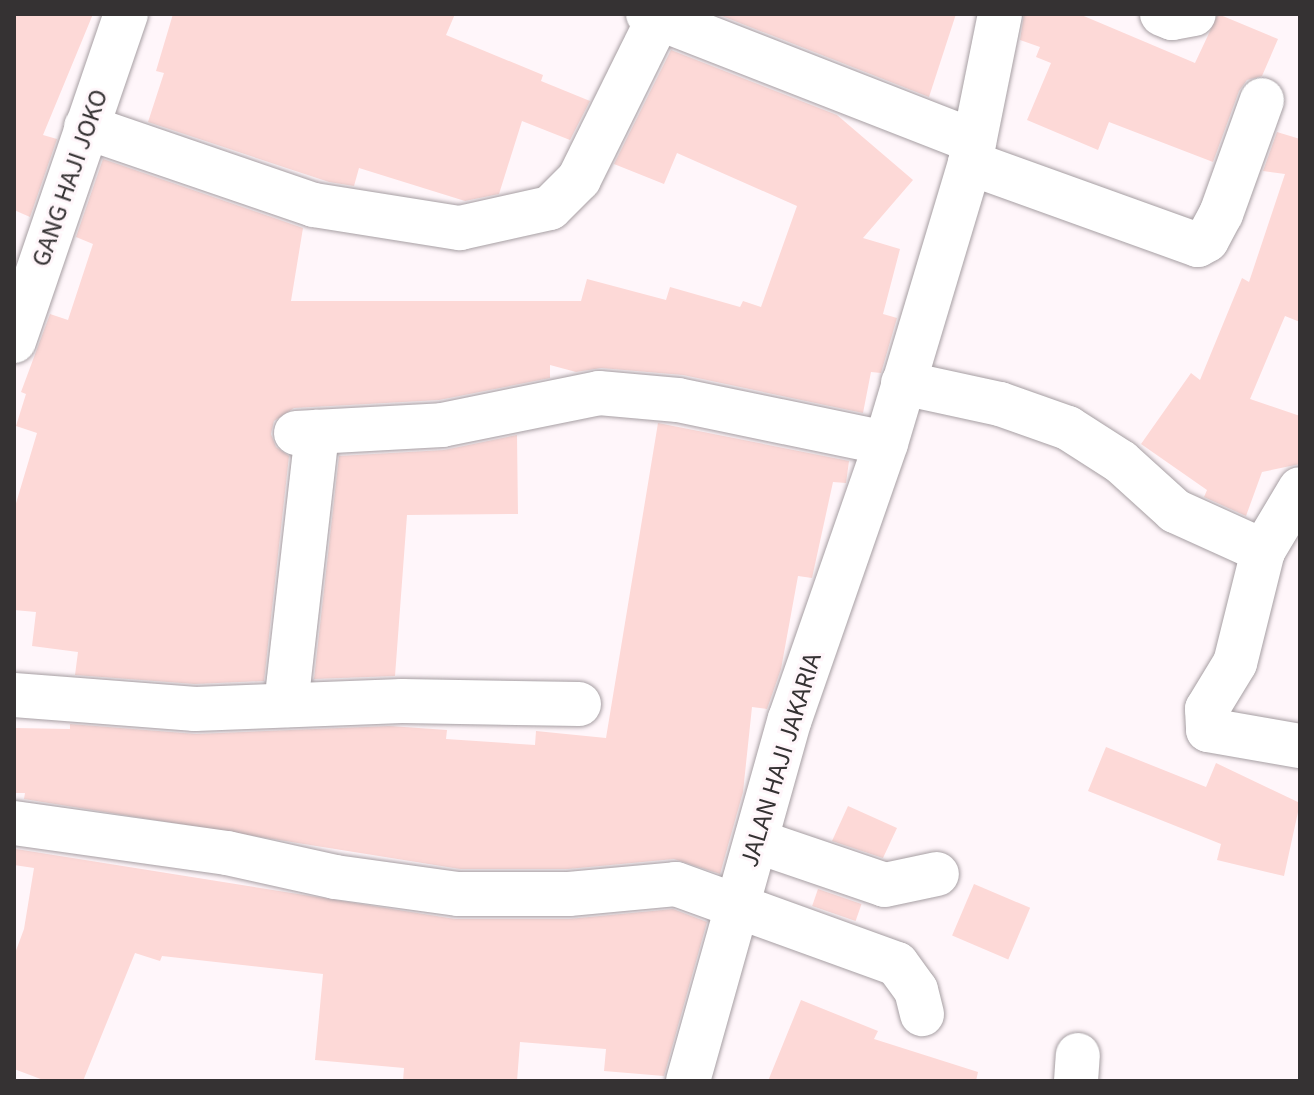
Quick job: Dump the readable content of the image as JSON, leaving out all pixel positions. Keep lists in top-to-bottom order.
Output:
{
  "streets": {
    "street": ["GANG HAJI JOKO", "JALAN HAJI JAKARIA"]
  }
}
